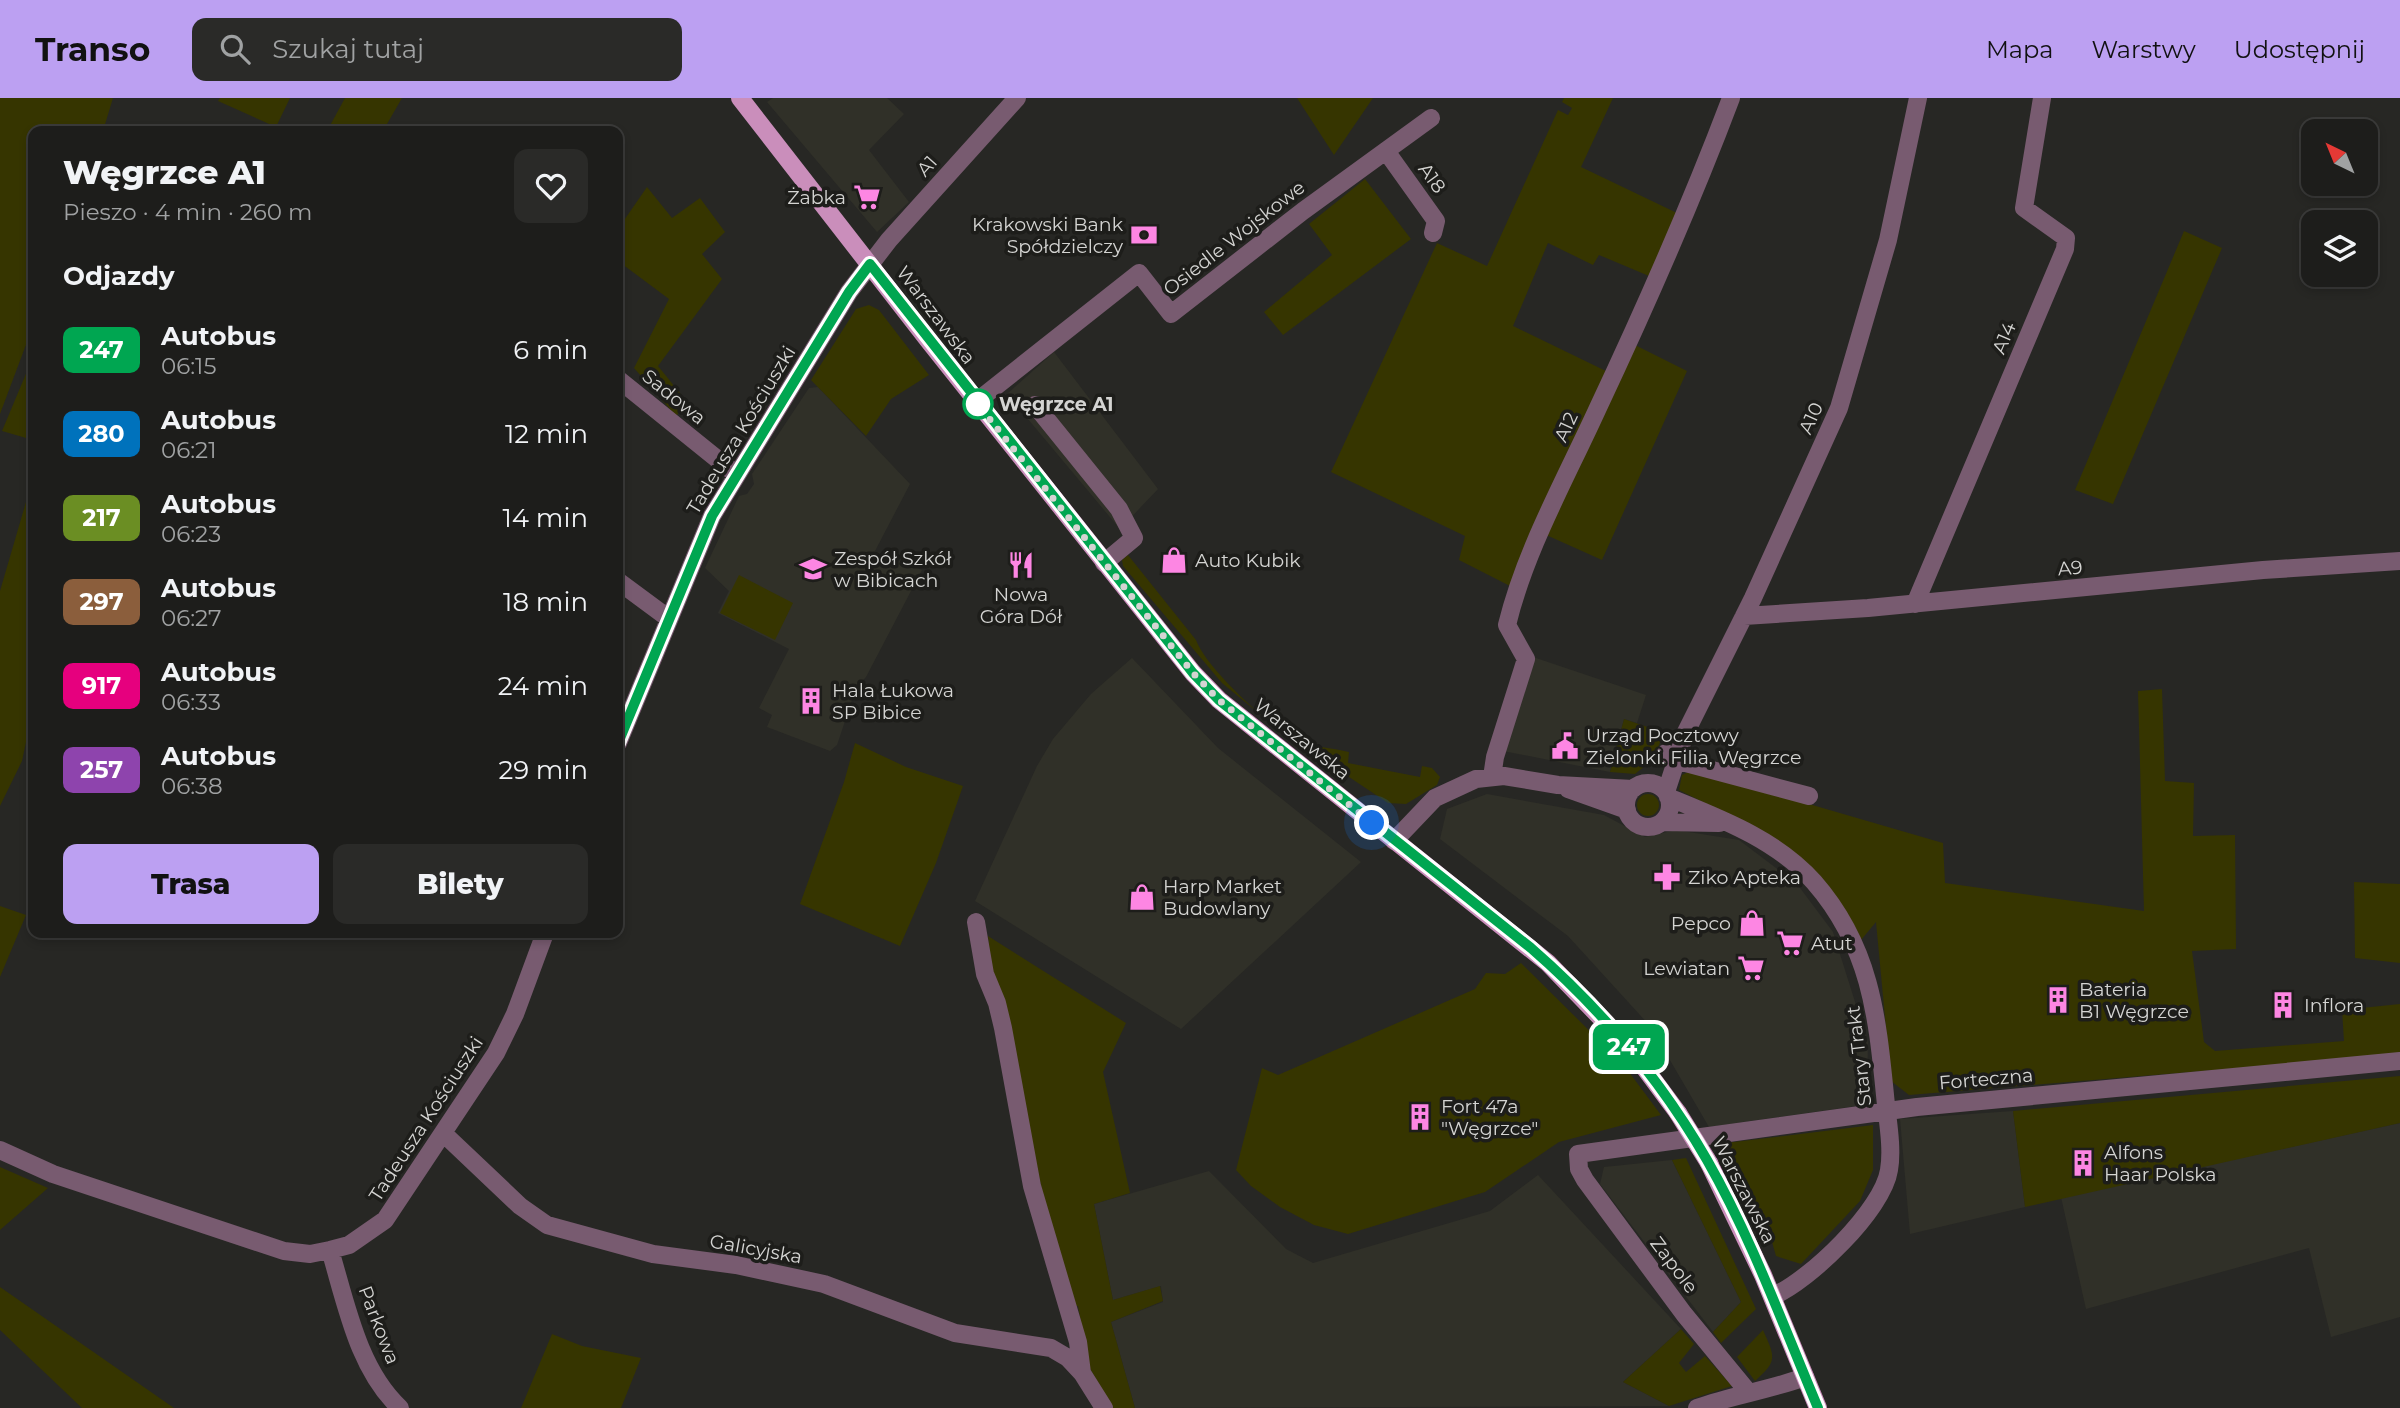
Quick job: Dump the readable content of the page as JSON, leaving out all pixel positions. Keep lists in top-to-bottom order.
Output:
{
  "streets": {
    "main road": ["Warszawska"],
    "street": [
      "A1",
      "A18",
      "Osiedle Wojskowe",
      "A14",
      "Sadowa",
      "A10",
      "A12",
      "Tadeusza Kościuszki",
      "A9",
      "Stary Trakt",
      "Forteczna",
      "Galicyjska",
      "Zapole",
      "Parkowa"
    ]
  },
  "crossings": [
    ["A1", "Warszawska"],
    ["A1", "Tadeusza Kościuszki"],
    ["A18", "Osiedle Wojskowe"],
    ["Osiedle Wojskowe", "Warszawska"],
    ["Warszawska", "Tadeusza Kościuszki"],
    ["Warszawska", "Stary Trakt"],
    ["A14", "A9"],
    ["Sadowa", "Tadeusza Kościuszki"],
    ["A10", "A9"],
    ["A10", "Stary Trakt"],
    ["Tadeusza Kościuszki", "Galicyjska"],
    ["Tadeusza Kościuszki", "Parkowa"],
    ["Stary Trakt", "Forteczna"],
    ["Forteczna", "Zapole"]
  ],
  "places": {
    "supermarket": ["Żabka", "Atut", "Lewiatan"],
    "bank": ["Krakowski Bank Spółdzielczy"],
    "other": ["Węgrzce A1"],
    "shop": ["Auto Kubik", "Harp Market Budowlany", "Pepco"],
    "restaurant": ["Nowa Góra Dół"],
    "school or university": ["Zespół Szkół w Bibicach"],
    "building": [
      "Hala Łukowa SP Bibice",
      "Bateria B1 Węgrzce",
      "Inflora",
      "Fort 47a \"Węgrzce\"",
      "Alfons Haar Polska"
    ],
    "public building": ["Urząd Pocztowy Zielonki. Filia, Węgrzce"],
    "pharmacy": ["Ziko Apteka"]
  },
  "lines": ["bus line 247"],
  "north": "top left",
  "page": {
    "header": "Transo",
    "search": "Szukaj tutaj",
    "nav": ["Mapa", "Warstwy", "Udostępnij"],
    "on_map": "247",
    "heading": [
      ["Węgrzce A1", "Pieszo · 4 min · 260 m"],
      "Odjazdy"
    ],
    "list": [
      {
        "mark": "247",
        "name": "Autobus",
        "note": "06:15",
        "value": "6 min"
      },
      {
        "mark": "280",
        "name": "Autobus",
        "note": "06:21",
        "value": "12 min"
      },
      {
        "mark": "217",
        "name": "Autobus",
        "note": "06:23",
        "value": "14 min"
      },
      {
        "mark": "297",
        "name": "Autobus",
        "note": "06:27",
        "value": "18 min"
      },
      {
        "mark": "917",
        "name": "Autobus",
        "note": "06:33",
        "value": "24 min"
      },
      {
        "mark": "257",
        "name": "Autobus",
        "note": "06:38",
        "value": "29 min"
      }
    ],
    "buttons": ["Trasa", "Bilety"]
  }
}
